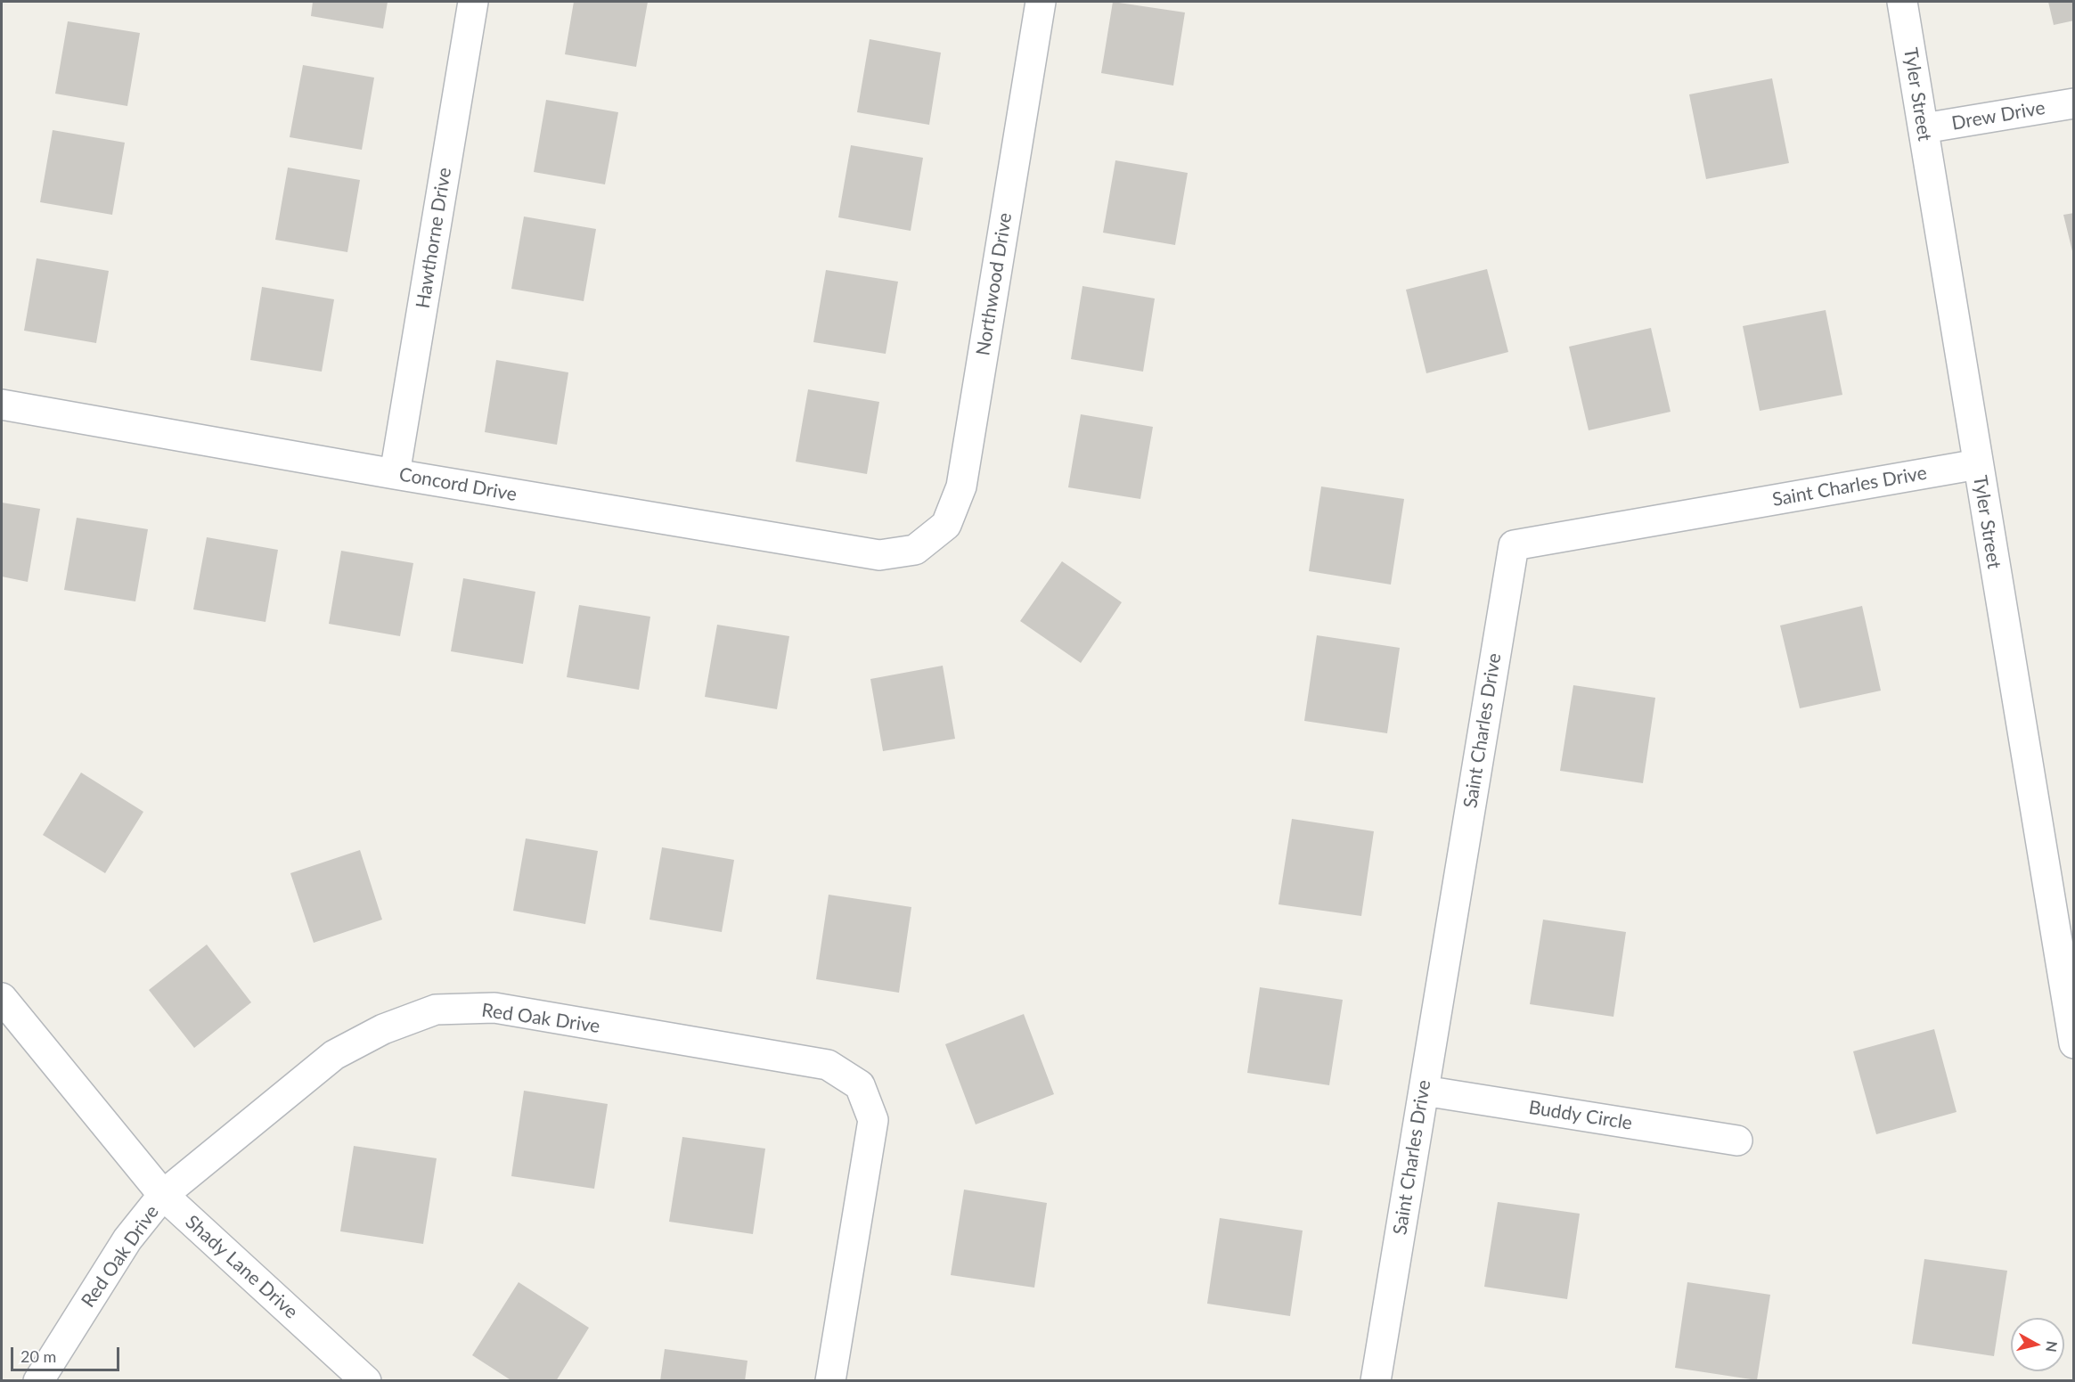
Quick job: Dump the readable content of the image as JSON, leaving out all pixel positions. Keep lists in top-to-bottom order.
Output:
{
  "streets": {
    "street": [
      "Tyler Street",
      "Drew Drive",
      "Hawthorne Drive",
      "Northwood Drive",
      "Concord Drive",
      "Saint Charles Drive",
      "Red Oak Drive",
      "Buddy Circle",
      "Shady Lane Drive"
    ]
  },
  "crossings": [
    ["Tyler Street", "Drew Drive"],
    ["Tyler Street", "Saint Charles Drive"],
    ["Hawthorne Drive", "Concord Drive"],
    ["Northwood Drive", "Concord Drive"],
    ["Saint Charles Drive", "Buddy Circle"],
    ["Red Oak Drive", "Shady Lane Drive"]
  ],
  "scale_bar": "20 m",
  "north": "right"
}
